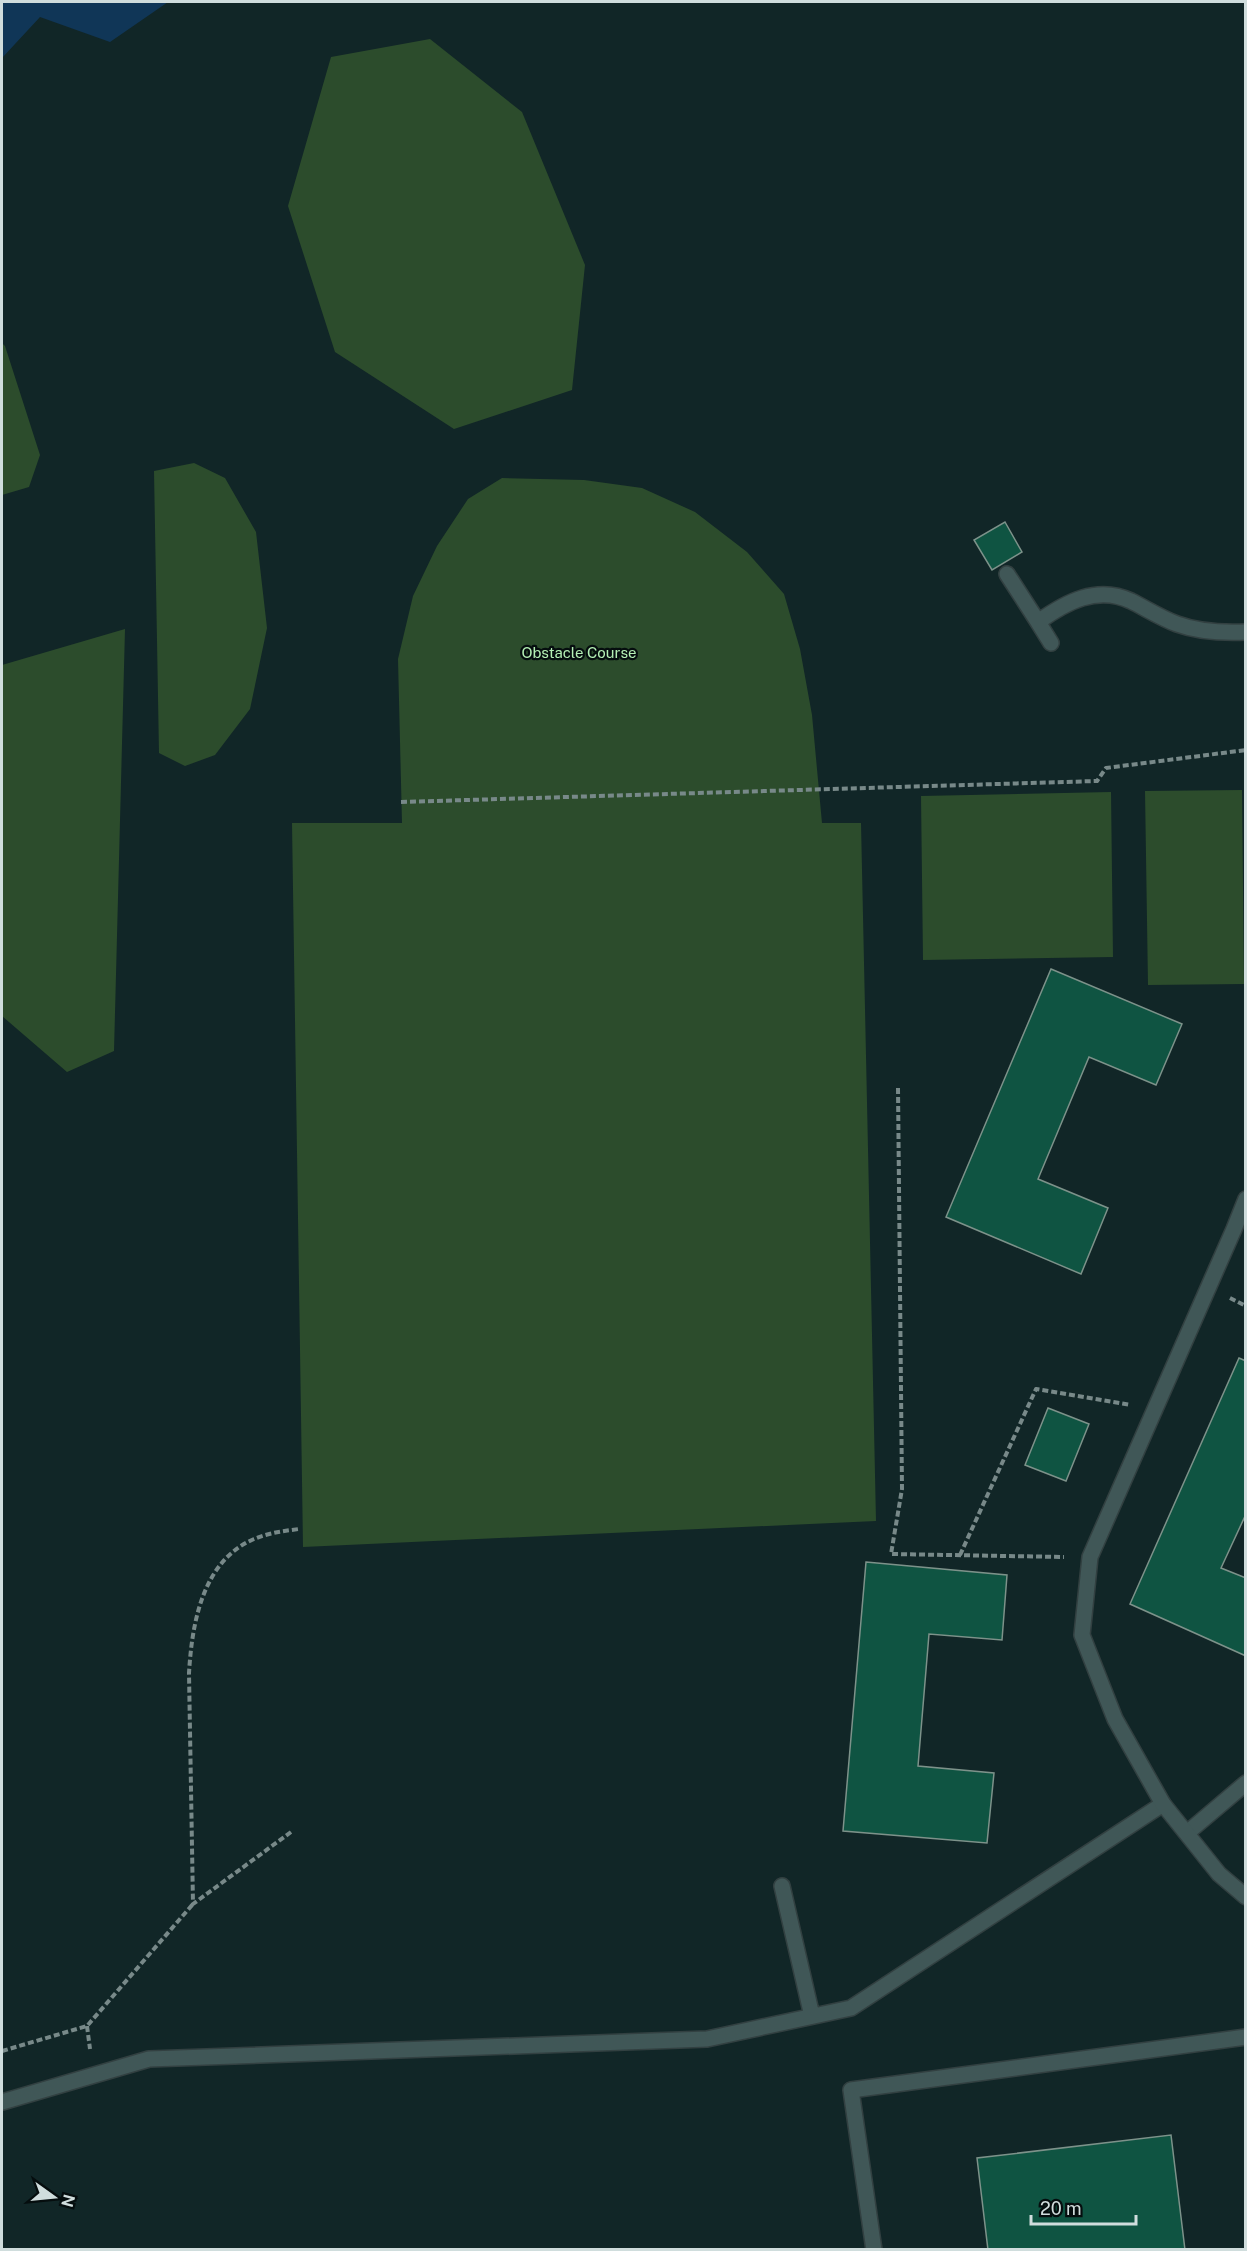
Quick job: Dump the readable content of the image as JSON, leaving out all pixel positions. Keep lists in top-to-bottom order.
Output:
{
  "parks": ["Obstacle Course"],
  "scale_bar": "20 m",
  "north": "right"
}
